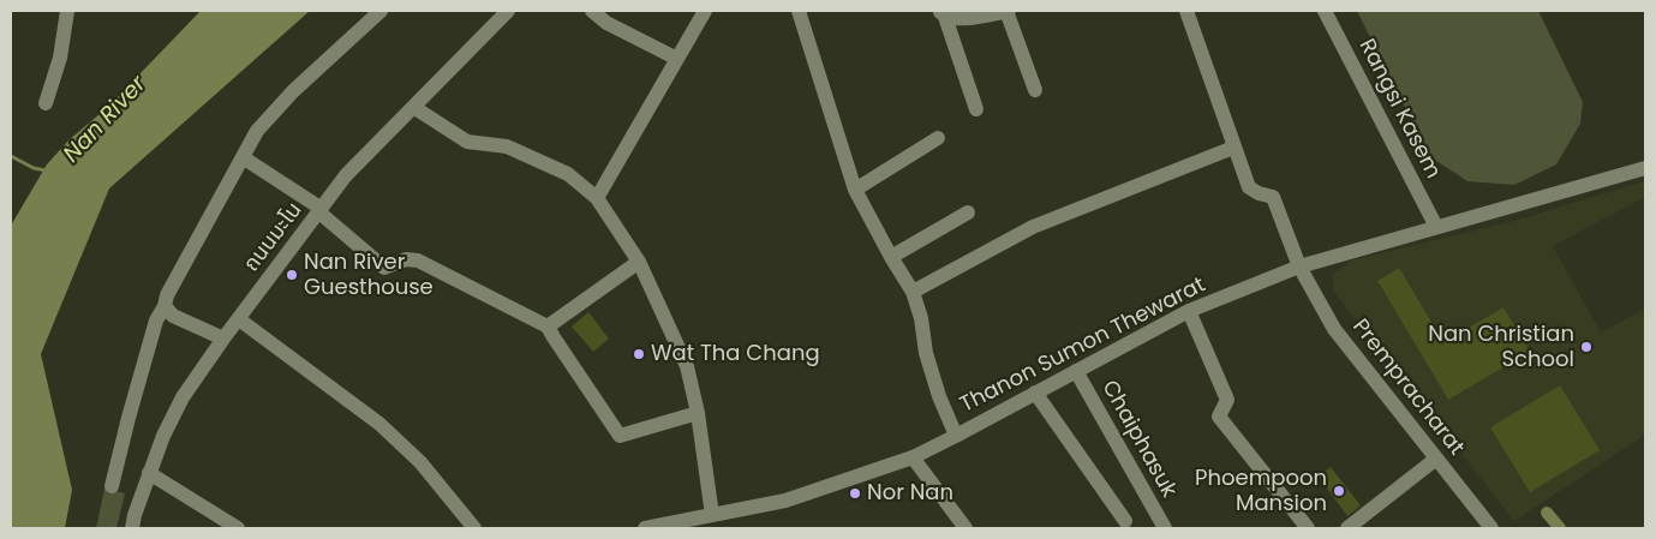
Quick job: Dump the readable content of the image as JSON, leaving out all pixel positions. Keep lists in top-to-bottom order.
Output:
{
  "streets": {
    "street": [
      "Rangsi Kasem",
      "ถนนมะโน",
      "Thanon Sumon Thewarat",
      "Prempracharat",
      "Chaiphasuk"
    ]
  },
  "crossings": [
    ["Rangsi Kasem", "Thanon Sumon Thewarat"],
    ["Thanon Sumon Thewarat", "Prempracharat"],
    ["Thanon Sumon Thewarat", "Chaiphasuk"]
  ],
  "water": ["Nan River"],
  "places": [
    "Nan River Guesthouse",
    "Nan Christian School",
    "Wat Tha Chang",
    "Phoempoon Mansion",
    "Nor Nan"
  ]
}
